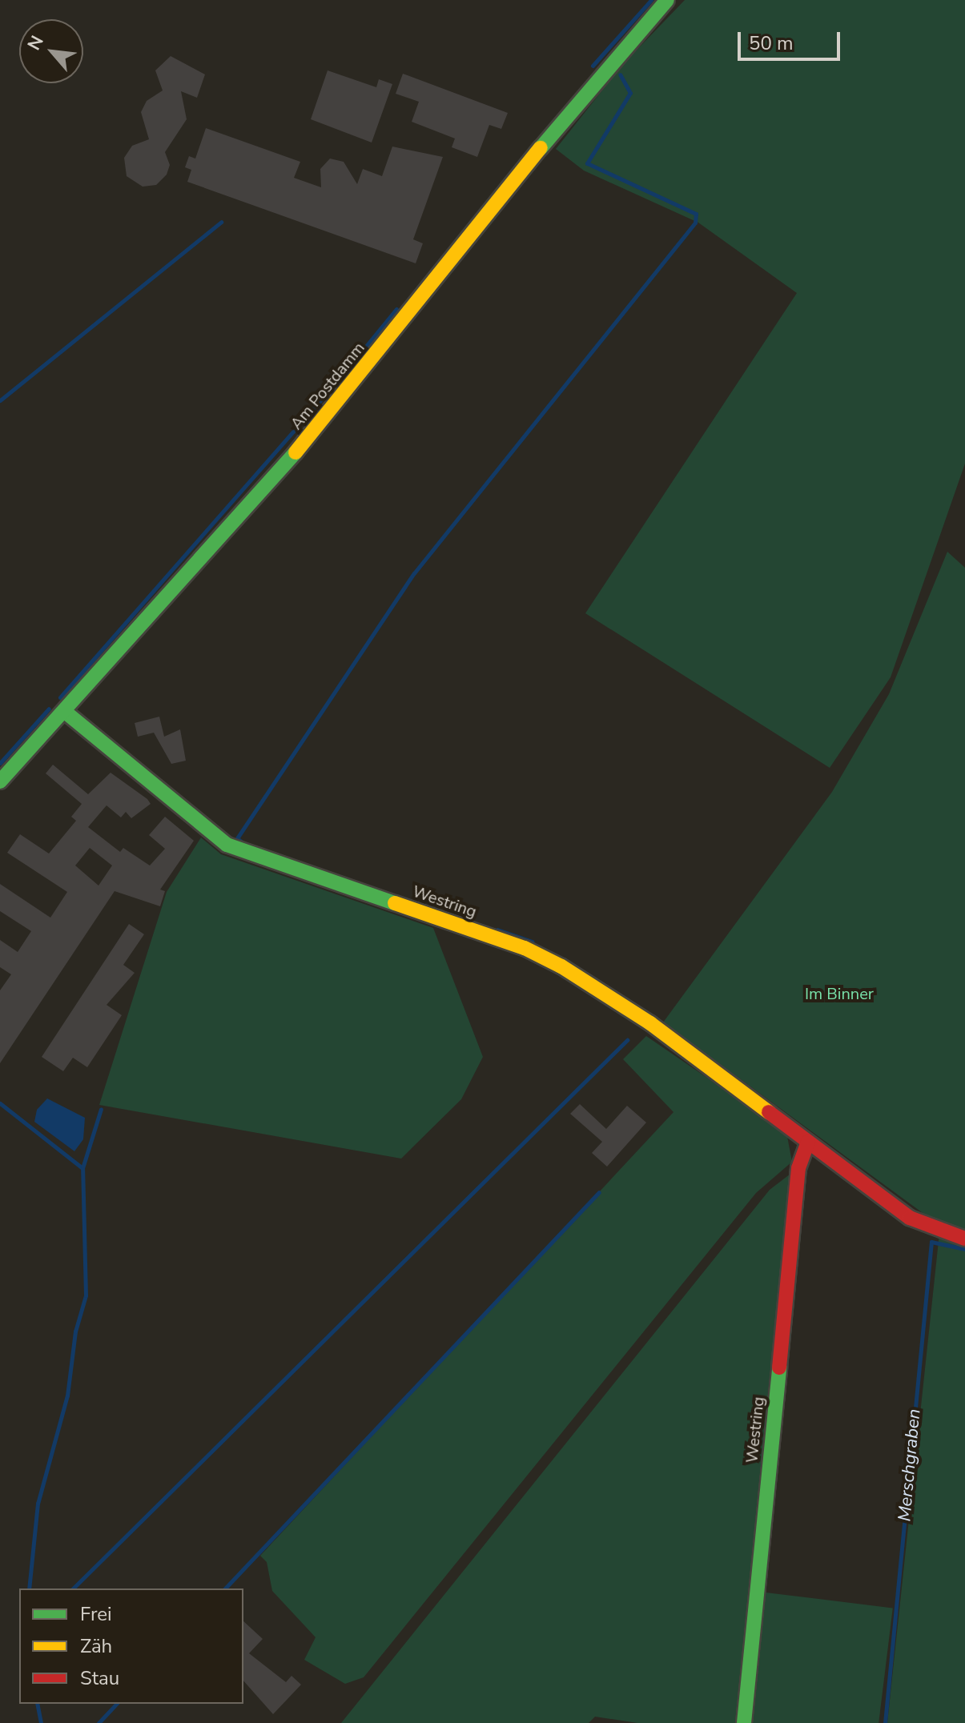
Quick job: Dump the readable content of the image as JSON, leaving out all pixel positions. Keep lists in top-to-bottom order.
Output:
{
  "streets": {
    "street": ["Am Postdamm", "Westring"]
  },
  "crossings": [
    ["Am Postdamm", "Westring"]
  ],
  "water": ["Merschgraben"],
  "parks": ["Im Binner"],
  "legend": ["Frei", "Zäh", "Stau"],
  "scale_bar": "50 m",
  "north": "top left"
}
